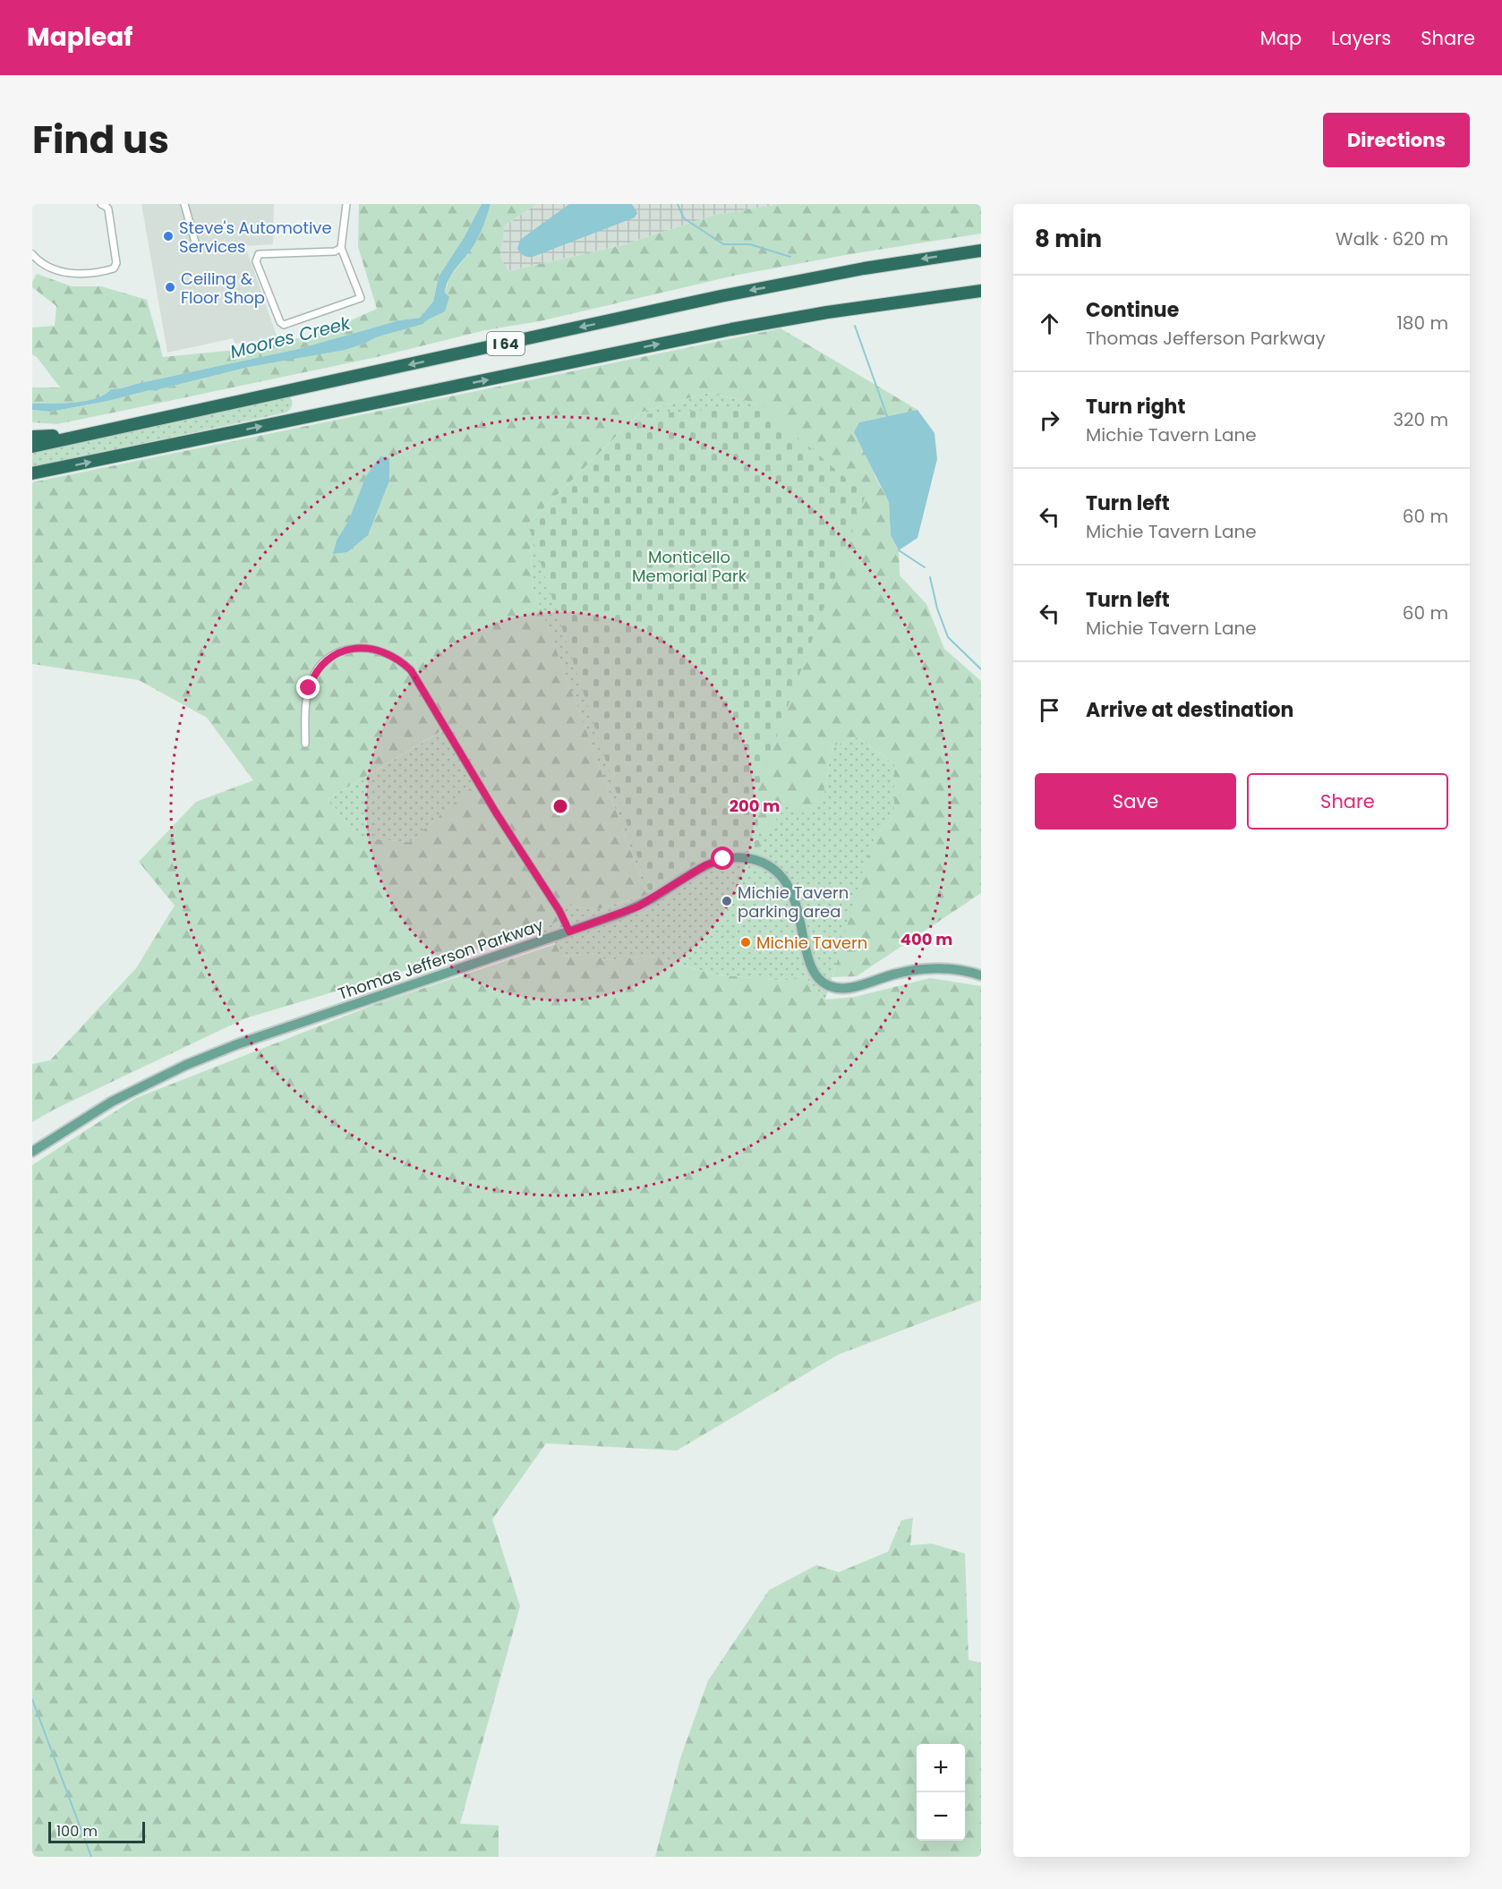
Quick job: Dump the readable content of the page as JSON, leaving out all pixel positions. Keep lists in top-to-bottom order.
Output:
{
  "streets": {
    "highway": ["I 64"],
    "main road": ["Thomas Jefferson Parkway"]
  },
  "water": ["Moores Creek"],
  "parks": ["Monticello Memorial Park"],
  "places": [
    "Steve's Automotive Services",
    "Ceiling & Floor Shop",
    "Michie Tavern parking area",
    "Michie Tavern"
  ],
  "scale_bar": "100 m",
  "page": {
    "header": "Mapleaf",
    "nav": ["Map", "Layers", "Share"],
    "title": "Find us",
    "buttons": [
      "Directions",
      ["Save", "Share"]
    ],
    "heading": ["8 min", "Walk · 620 m"],
    "list": [
      ["Continue", "Thomas Jefferson Parkway", "180 m"],
      ["Turn right", "Michie Tavern Lane", "320 m"],
      ["Turn left", "Michie Tavern Lane", "60 m"],
      ["Turn left", "Michie Tavern Lane", "60 m"],
      "Arrive at destination"
    ],
    "map_buttons": ["+", "−"],
    "scale": "100 m"
  },
  "rings": ["200 m", "400 m"]
}
